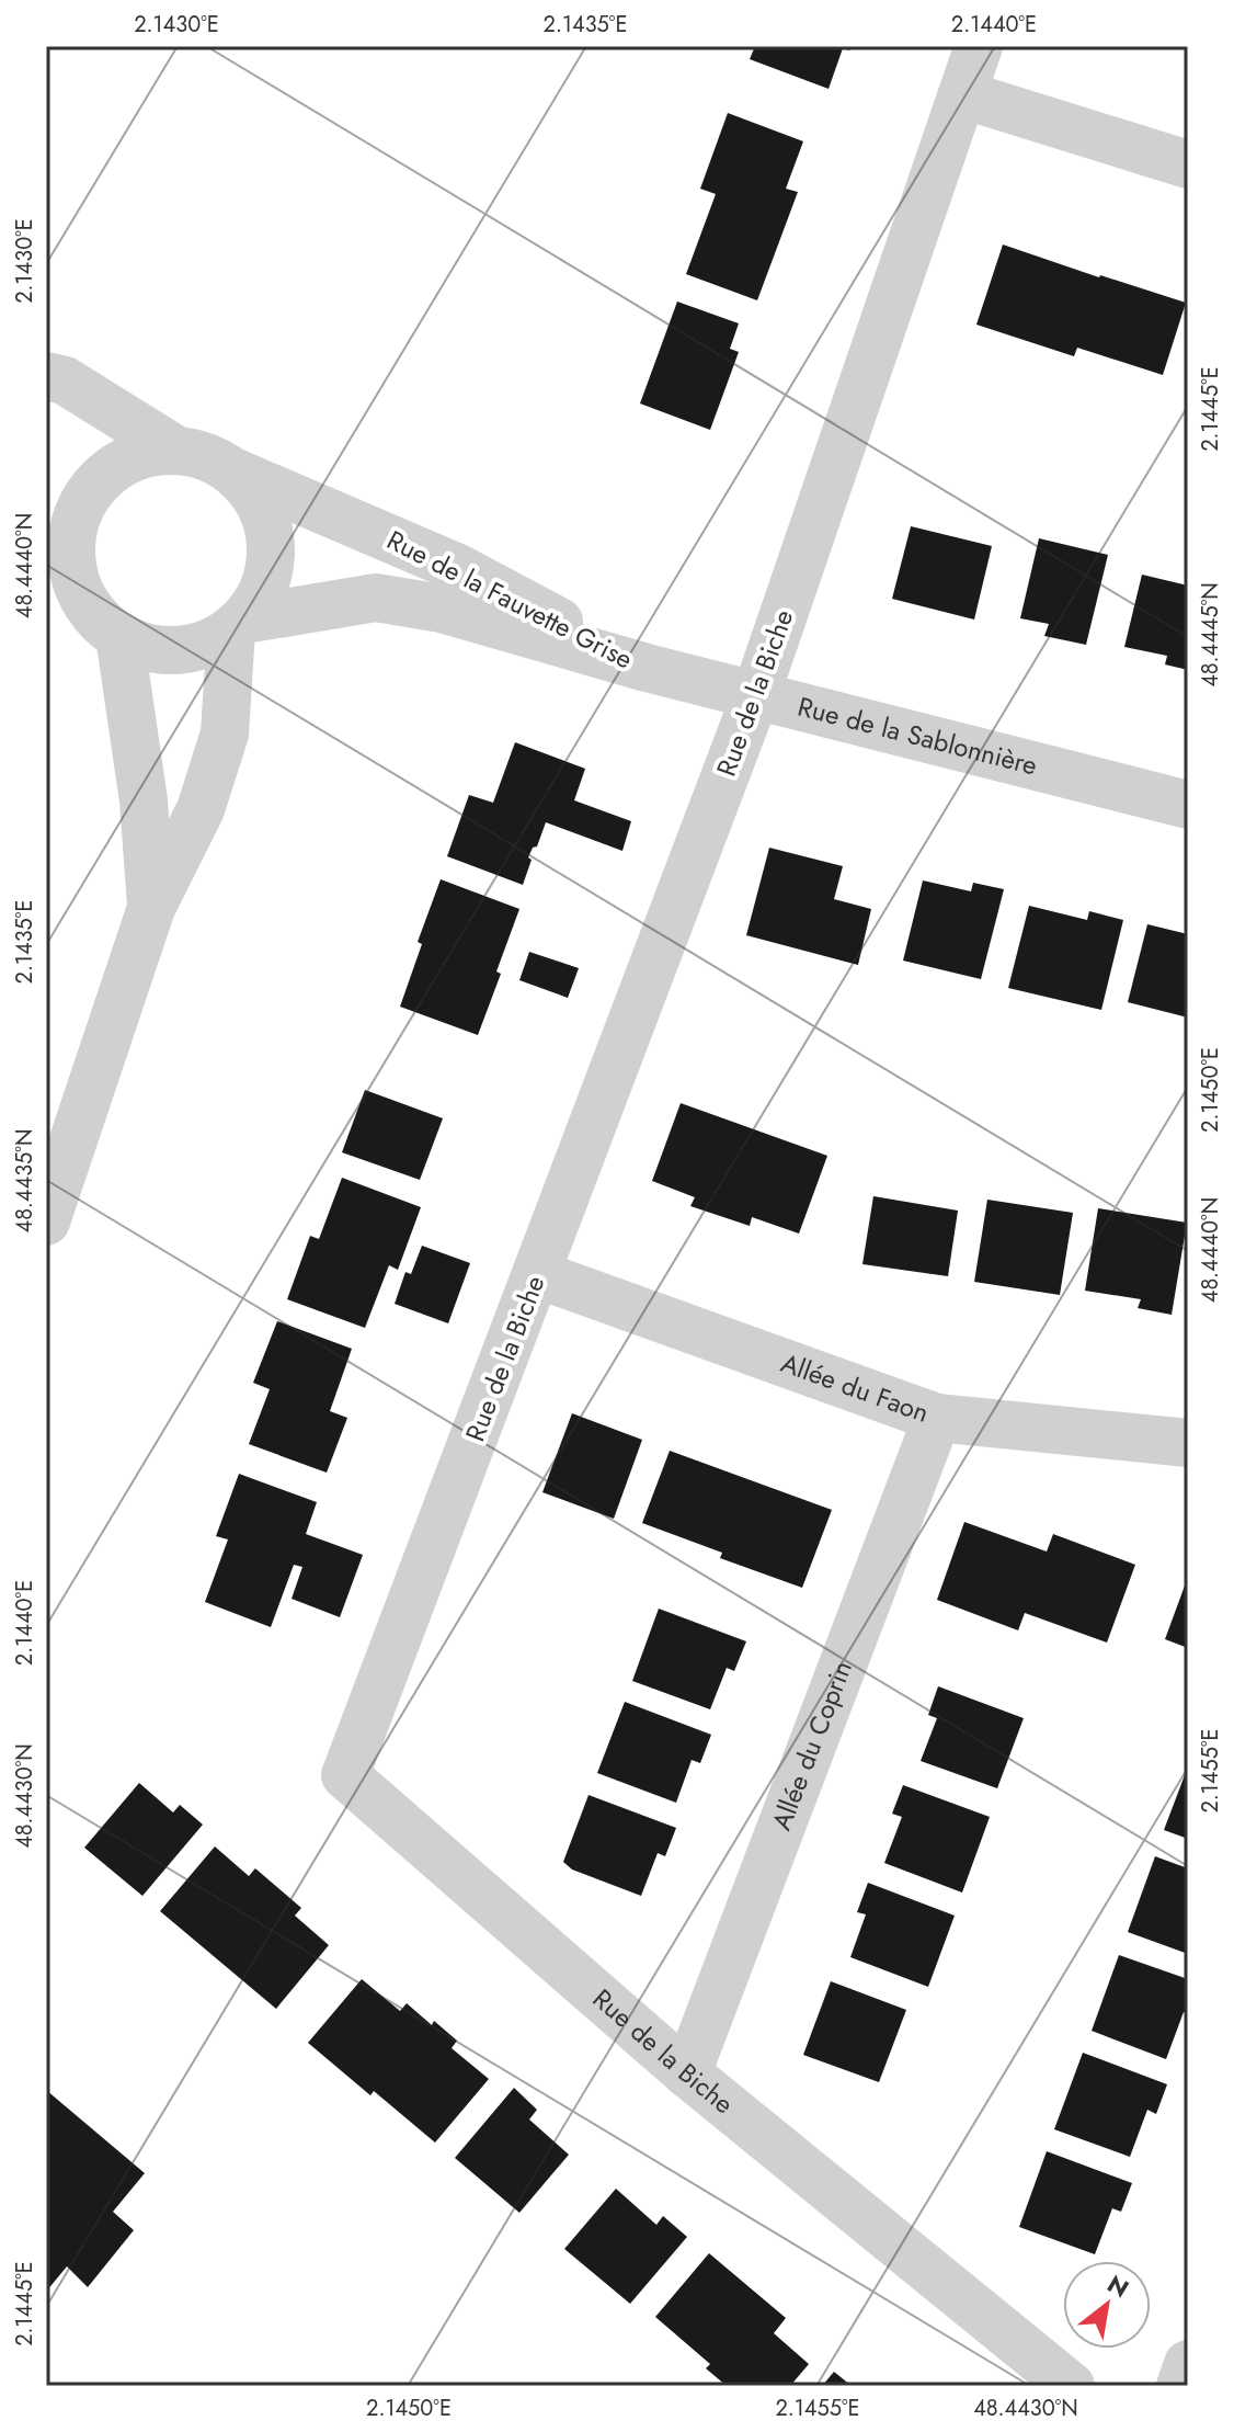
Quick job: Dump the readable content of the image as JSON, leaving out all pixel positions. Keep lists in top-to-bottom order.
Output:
{
  "streets": {
    "street": [
      "Rue de la Fauvette Grise",
      "Rue de la Biche",
      "Rue de la Sablonnière",
      "Allée du Faon",
      "Allée du Coprin"
    ]
  },
  "crossings": [
    ["Rue de la Fauvette Grise", "Rue de la Sablonnière"],
    ["Rue de la Biche", "Rue de la Sablonnière"],
    ["Rue de la Biche", "Allée du Faon"],
    ["Rue de la Biche", "Allée du Coprin"],
    ["Allée du Faon", "Allée du Coprin"]
  ],
  "north": "top right",
  "coordinates": [
    "2.1430°E",
    "2.1435°E",
    "2.1440°E",
    "2.1445°E",
    "48.4440°N",
    "48.4445°N",
    "2.1450°E",
    "48.4435°N",
    "2.1455°E",
    "48.4430°N"
  ]
}
